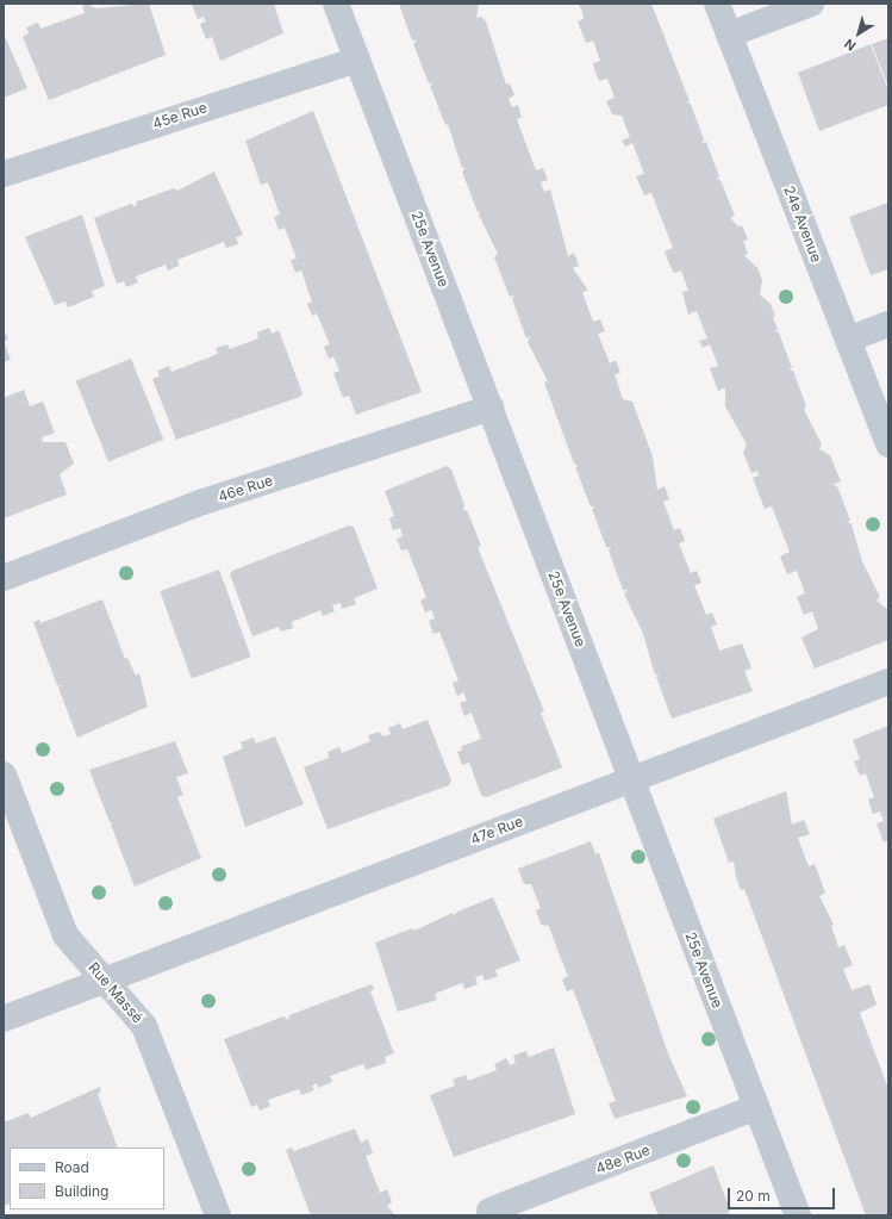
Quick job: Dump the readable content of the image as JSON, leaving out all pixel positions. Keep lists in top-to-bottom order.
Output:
{
  "streets": {
    "street": [
      "45e Rue",
      "24e Avenue",
      "25e Avenue",
      "46e Rue",
      "47e Rue",
      "Rue Massé",
      "48e Rue"
    ]
  },
  "crossings": [
    ["45e Rue", "25e Avenue"],
    ["25e Avenue", "46e Rue"],
    ["25e Avenue", "47e Rue"],
    ["25e Avenue", "48e Rue"],
    ["47e Rue", "Rue Massé"]
  ],
  "legend": ["Road", "Building"],
  "scale_bar": "20 m",
  "north": "bottom left"
}
